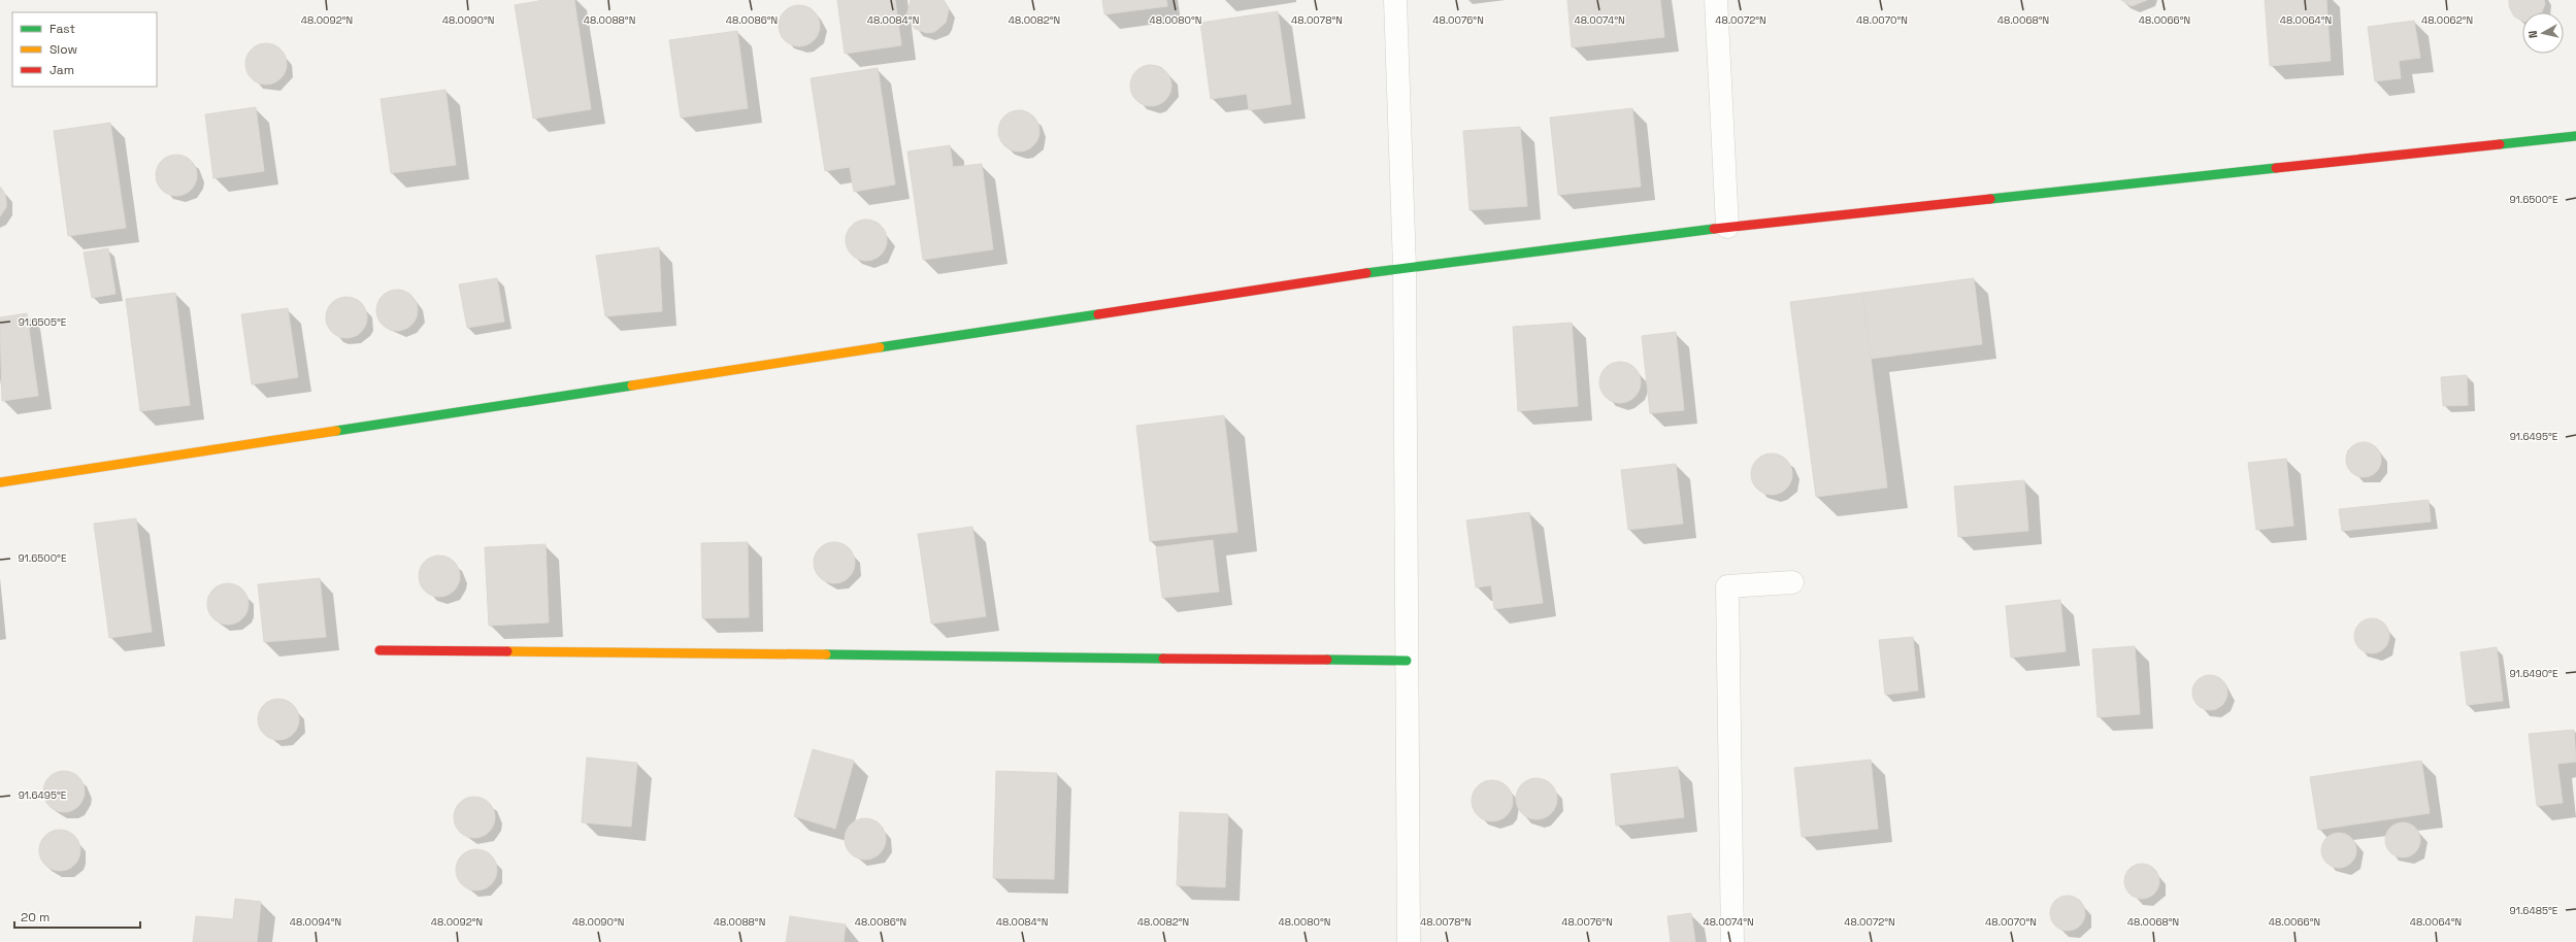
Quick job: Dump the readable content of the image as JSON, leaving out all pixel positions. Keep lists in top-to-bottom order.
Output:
{
  "legend": ["Fast", "Slow", "Jam"],
  "scale_bar": "20 m",
  "north": "left",
  "coordinates": [
    "48.0092°N",
    "48.0090°N",
    "48.0088°N",
    "48.0086°N",
    "48.0084°N",
    "48.0082°N",
    "48.0080°N",
    "48.0078°N",
    "48.0076°N",
    "48.0074°N",
    "48.0072°N",
    "48.0070°N",
    "48.0068°N",
    "48.0066°N",
    "48.0064°N",
    "48.0062°N",
    "91.6500°E",
    "91.6505°E",
    "91.6495°E",
    "91.6490°E",
    "91.6485°E",
    "48.0094°N"
  ]
}
